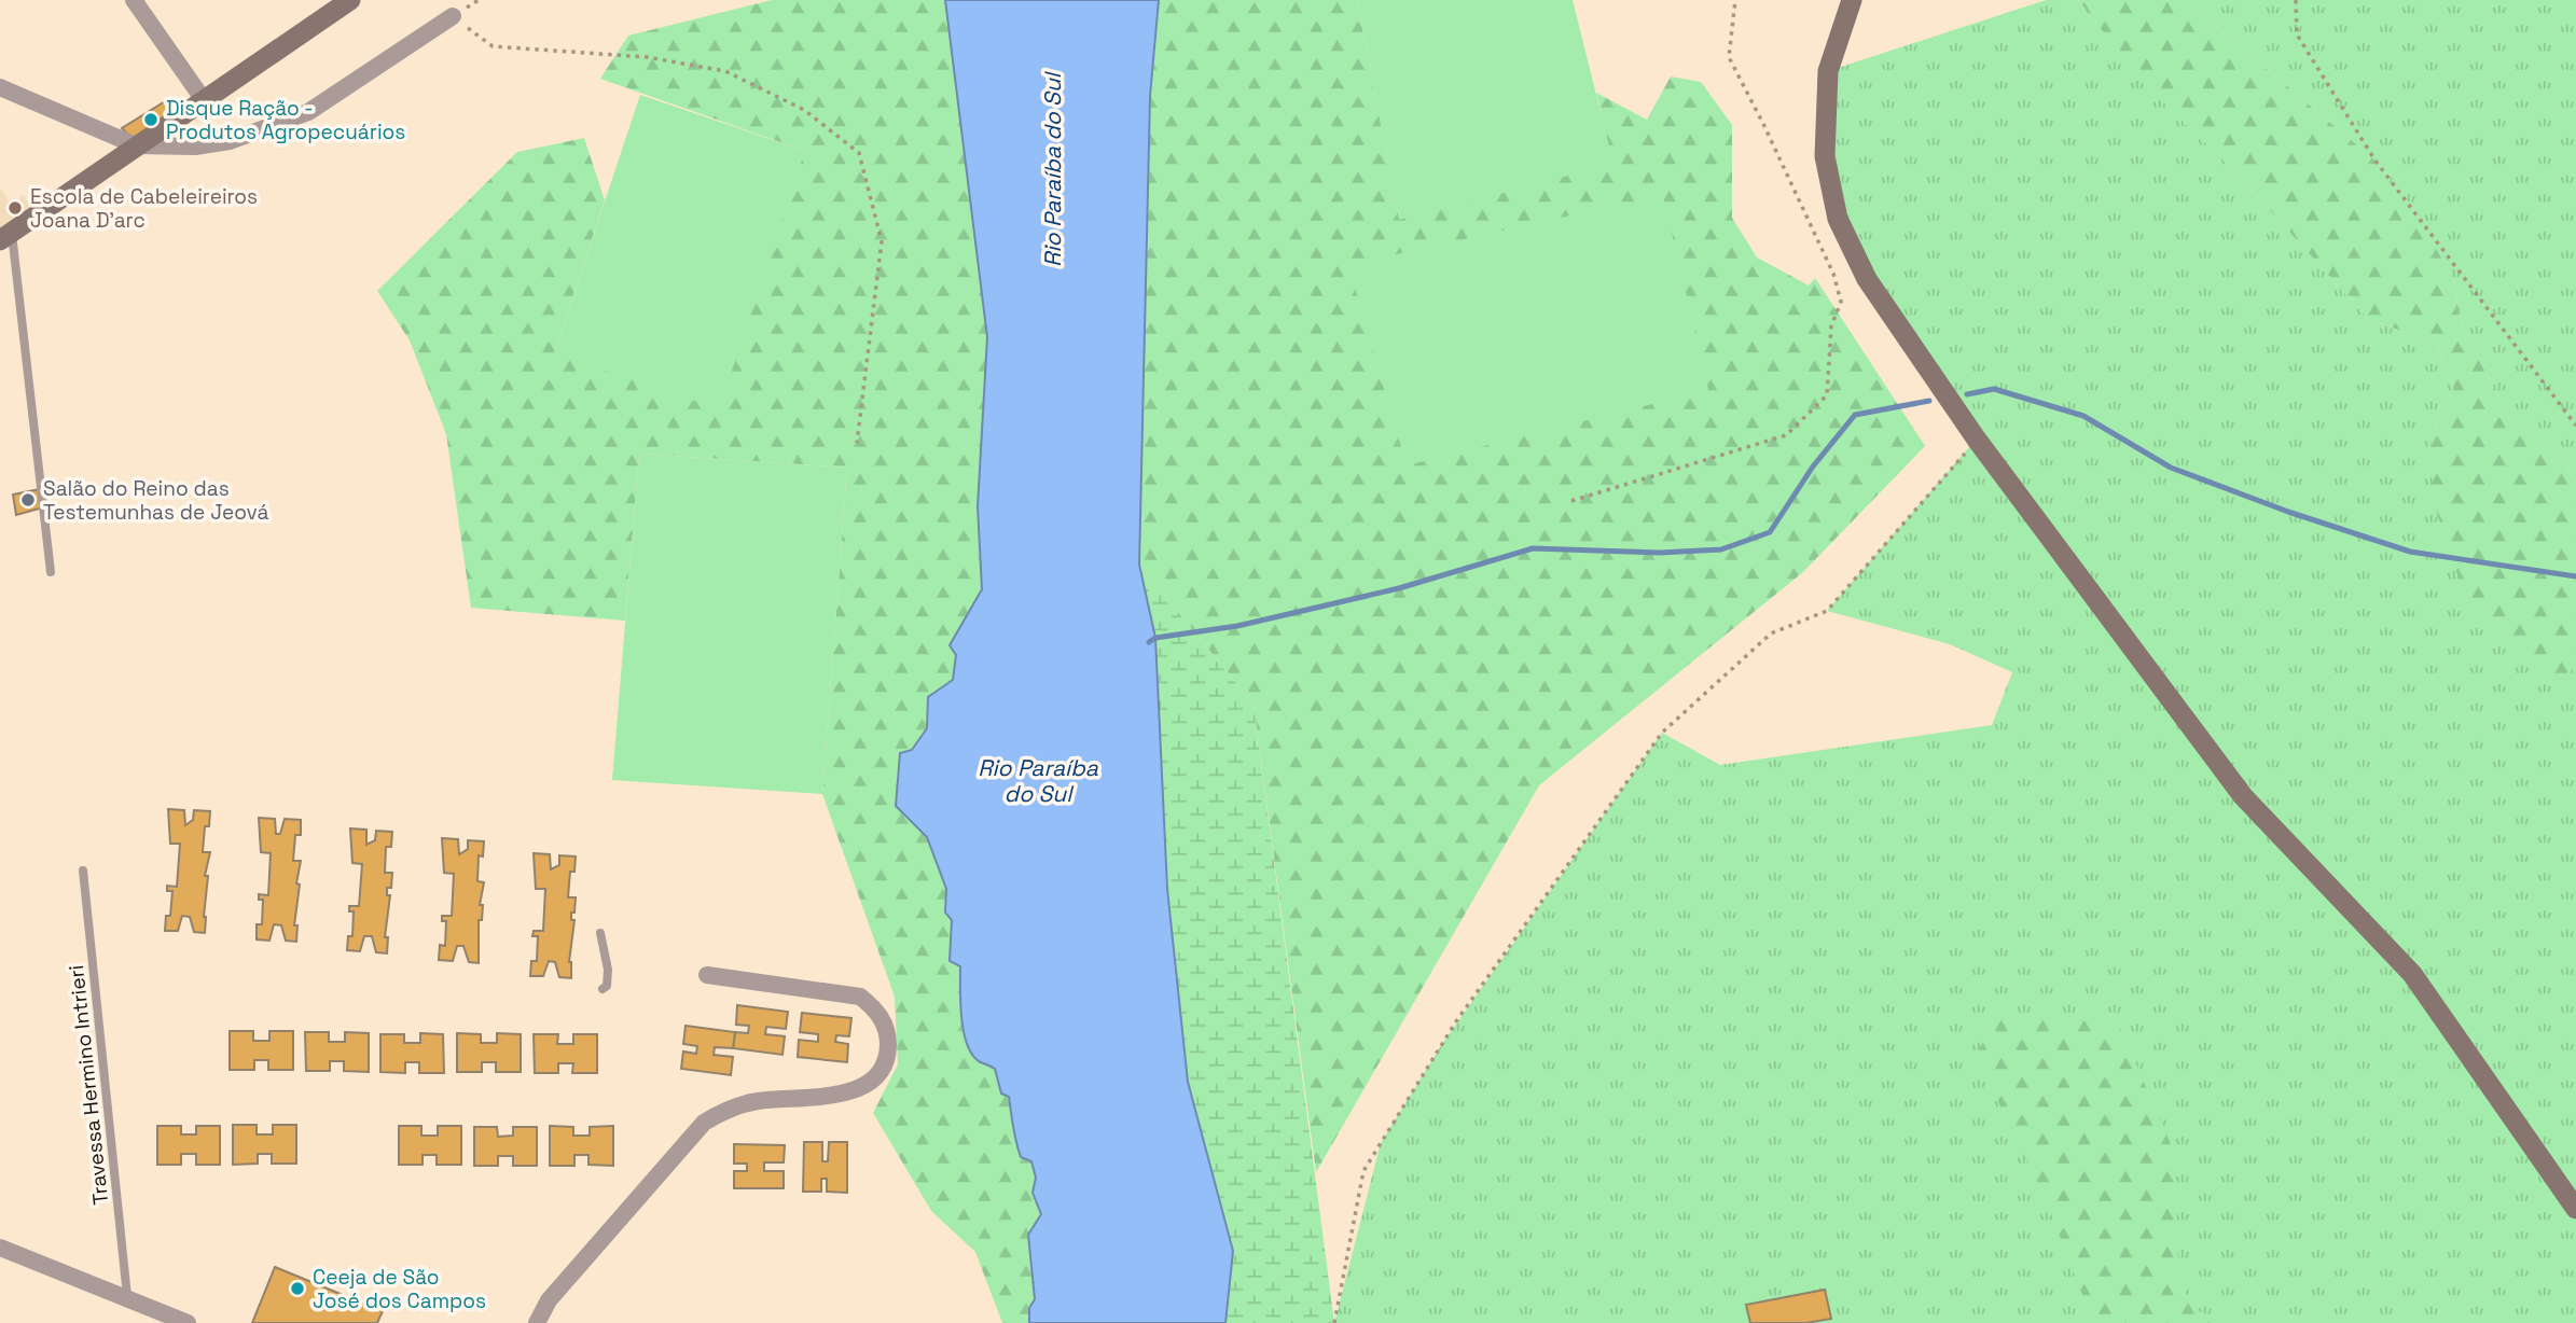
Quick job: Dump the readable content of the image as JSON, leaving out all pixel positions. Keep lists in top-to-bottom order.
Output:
{
  "streets": {
    "lane": ["Travessa Hermino Intrieri"]
  },
  "water": ["Rio Paraíba do Sul"],
  "places": [
    "Disque Ração - Produtos Agropecuários",
    "Escola de Cabeleireiros Joana D'arc",
    "Salão do Reino das Testemunhas de Jeová",
    "Ceeja de São José dos Campos"
  ]
}
